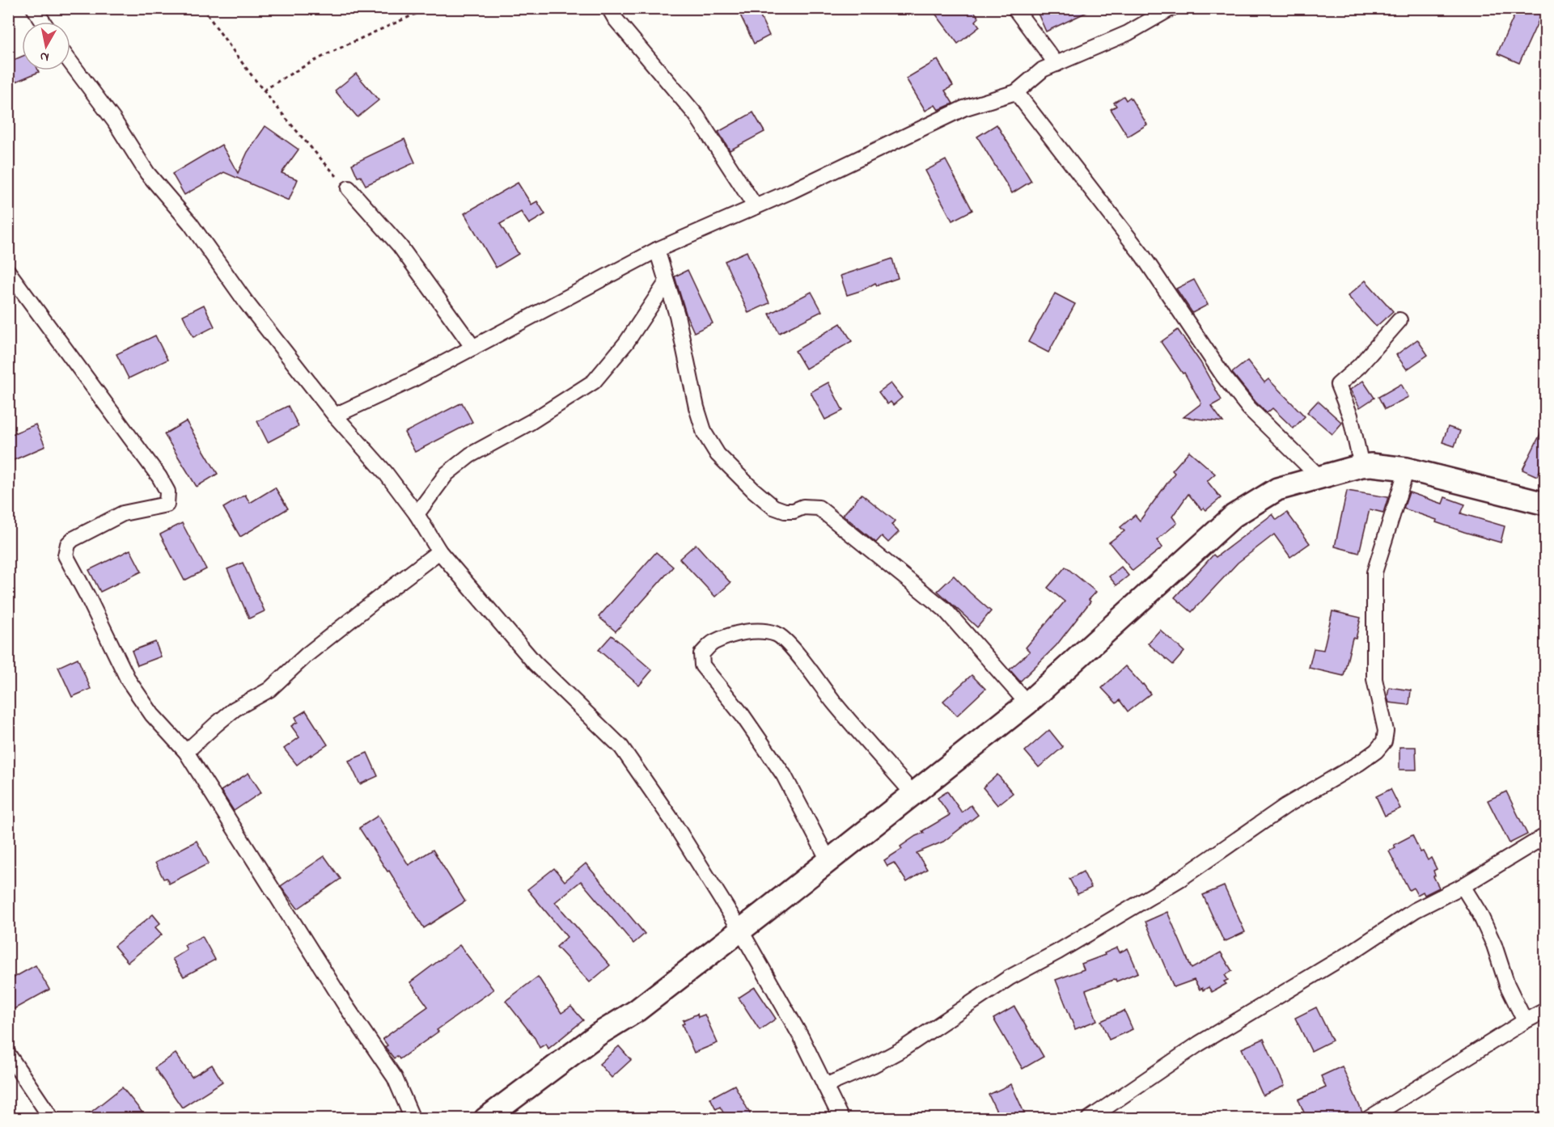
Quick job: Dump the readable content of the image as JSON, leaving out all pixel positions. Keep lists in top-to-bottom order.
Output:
{
  "north": "bottom"
}
